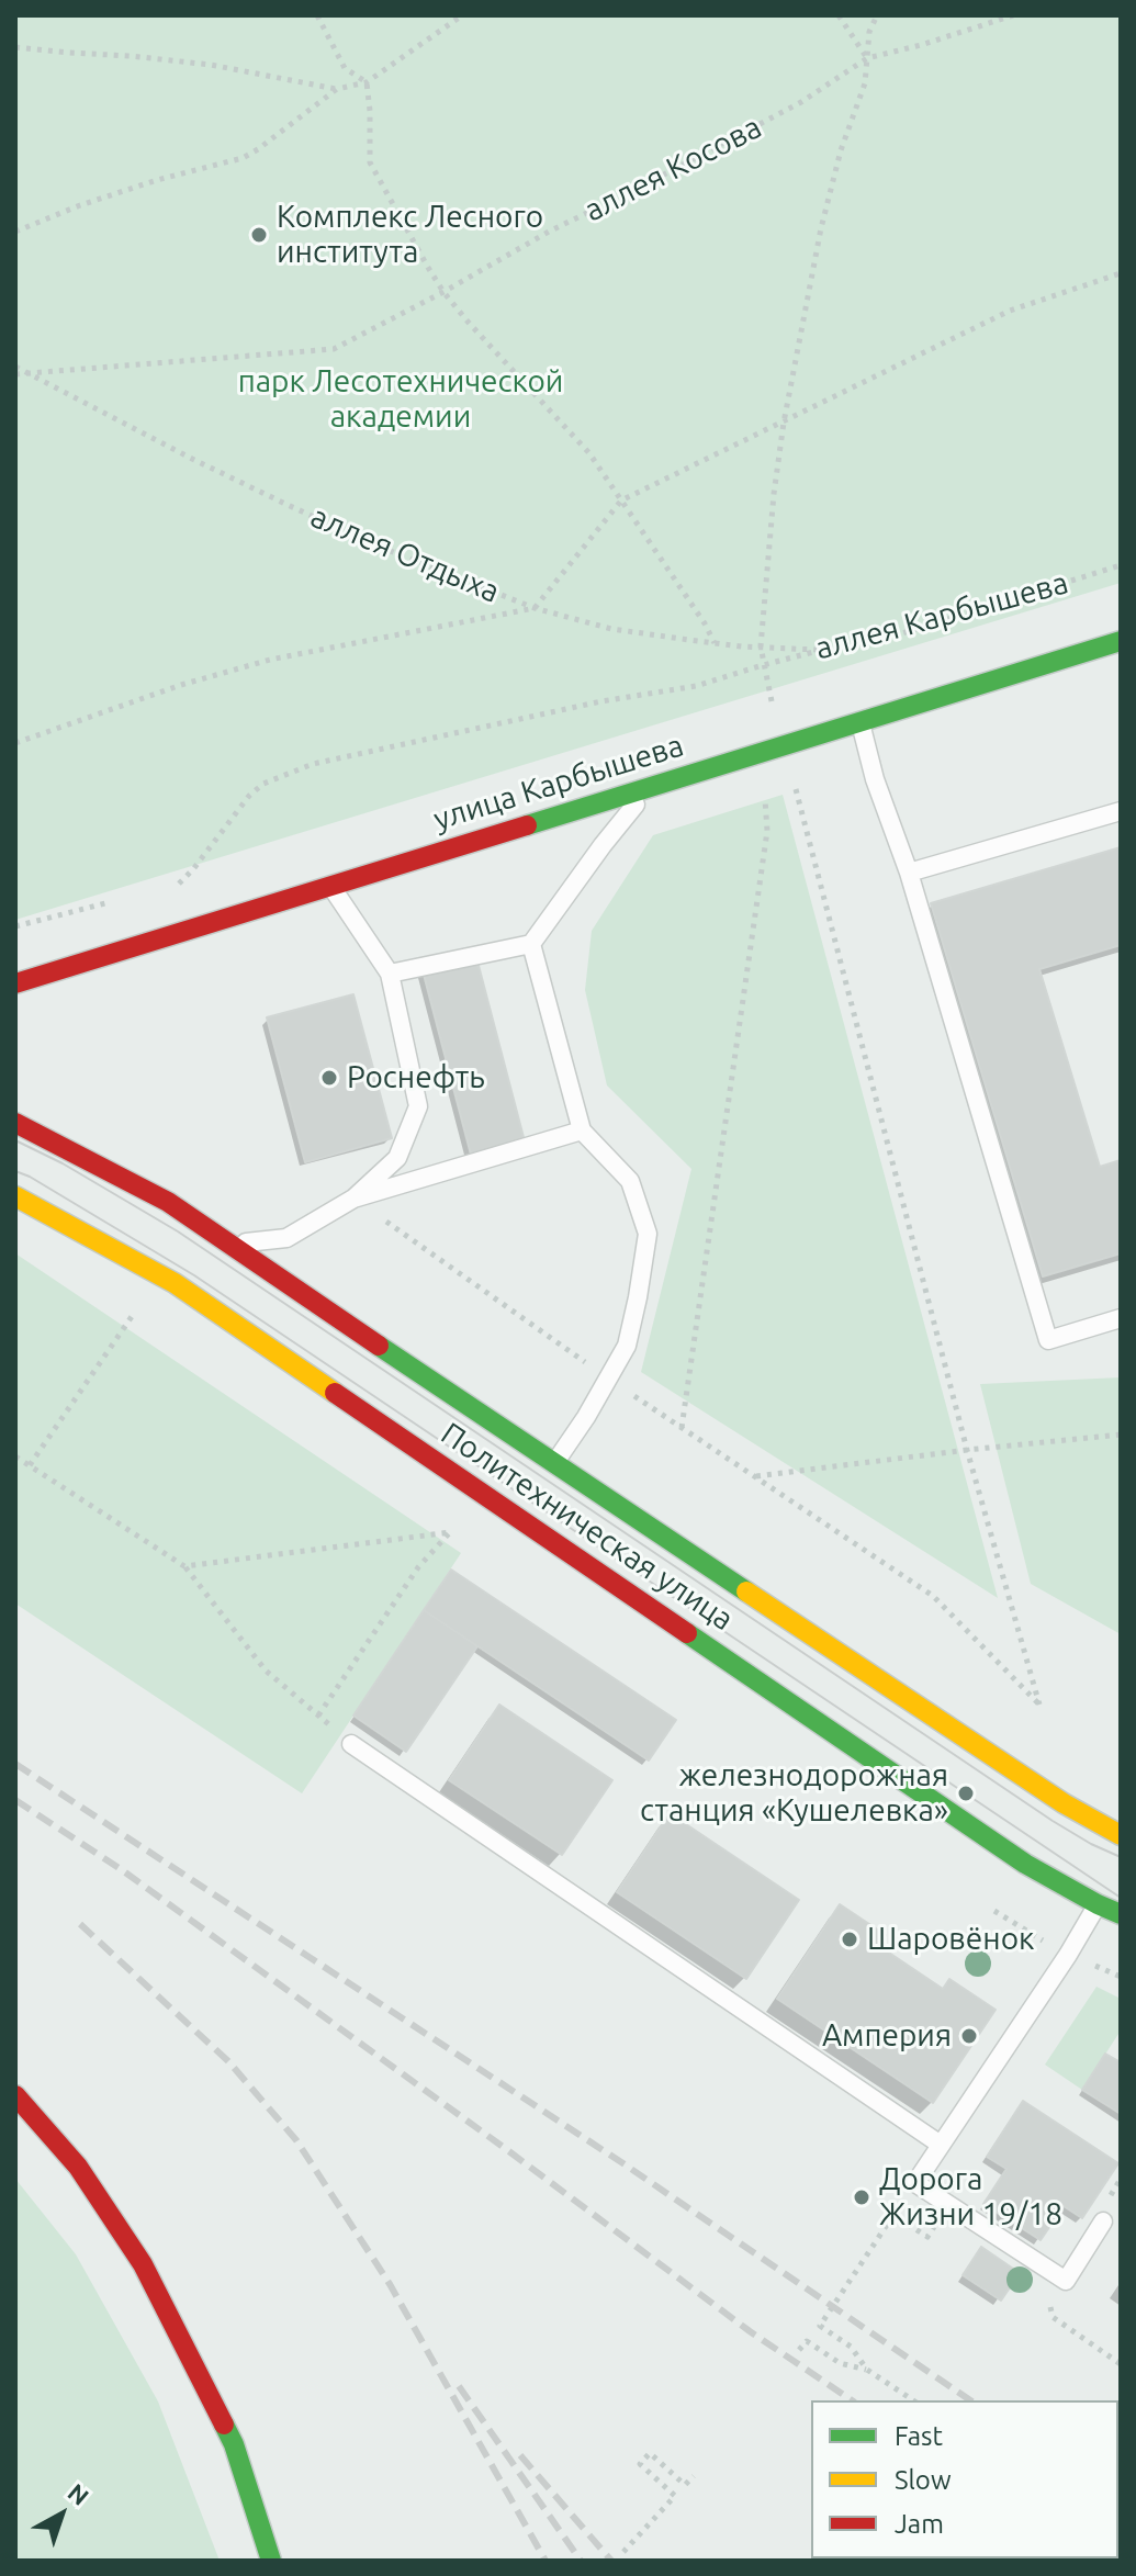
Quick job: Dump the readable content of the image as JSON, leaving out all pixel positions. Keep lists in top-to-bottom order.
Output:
{
  "streets": {
    "main road": ["улица Карбышева", "Политехническая улица"],
    "path": ["аллея Косова", "аллея Отдыха", "аллея Карбышева"]
  },
  "crossings": [
    ["аллея Косова", "аллея Отдыха"],
    ["аллея Отдыха", "аллея Карбышева"]
  ],
  "parks": ["парк Лесотехнической академии"],
  "places": [
    "Комплекс Лесного института",
    "Роснефть",
    "железнодорожная станция «Кушелевка»",
    "Шаровёнок",
    "Амперия",
    "Дорога Жизни 19/18"
  ],
  "legend": ["Fast", "Slow", "Jam"],
  "north": "top right"
}
